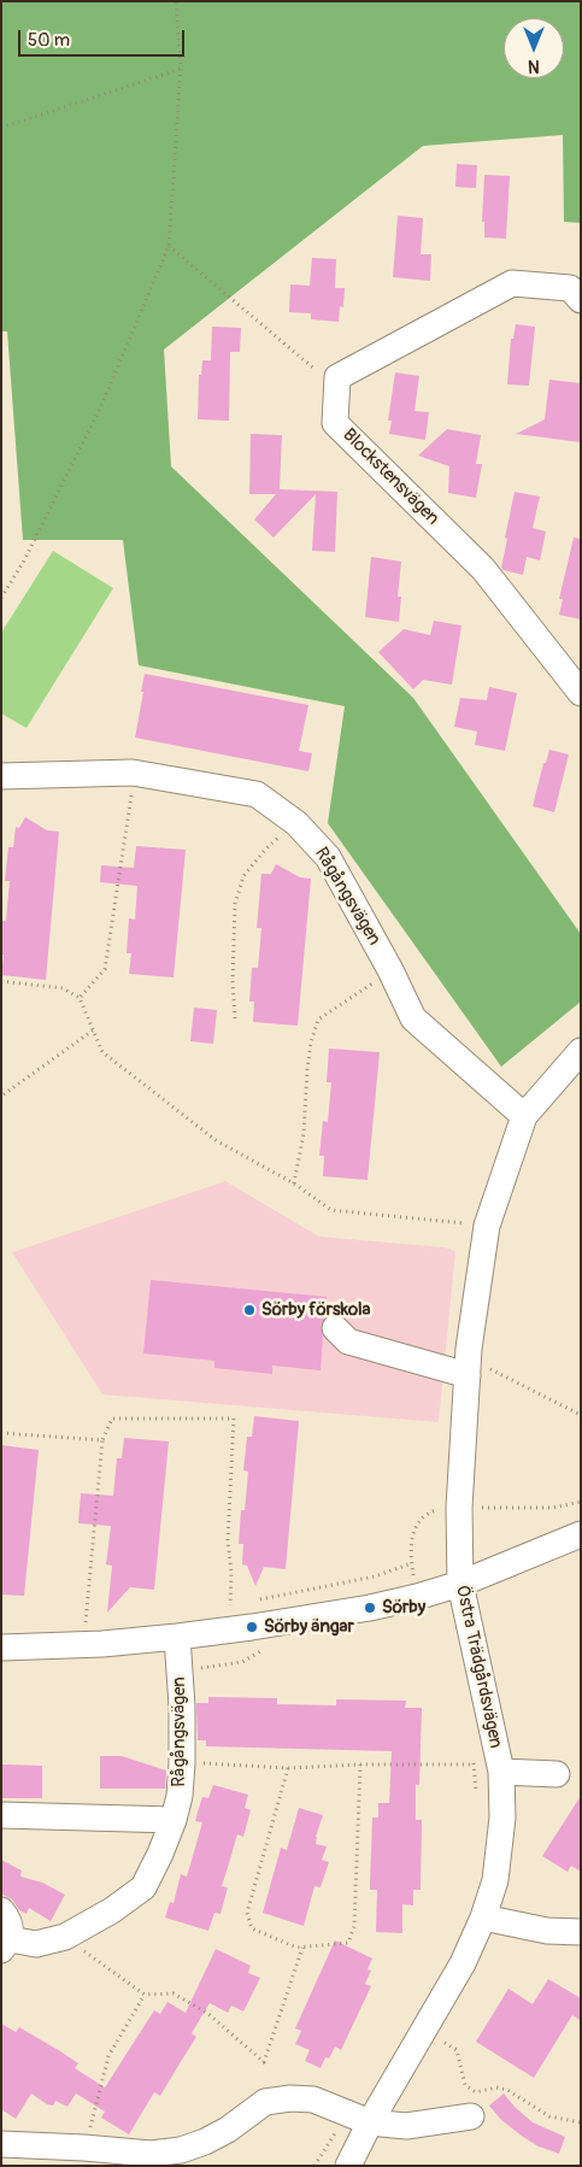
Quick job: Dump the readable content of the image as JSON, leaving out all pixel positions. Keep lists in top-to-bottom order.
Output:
{
  "streets": {
    "street": ["Blockstensvägen", "Rågångsvägen", "Östra Trädgårdsvägen"]
  },
  "crossings": [
    ["Rågångsvägen", "Östra Trädgårdsvägen"]
  ],
  "places": ["Sörby förskola", "Sörby", "Sörby ängar"],
  "scale_bar": "50 m",
  "north": "bottom"
}
